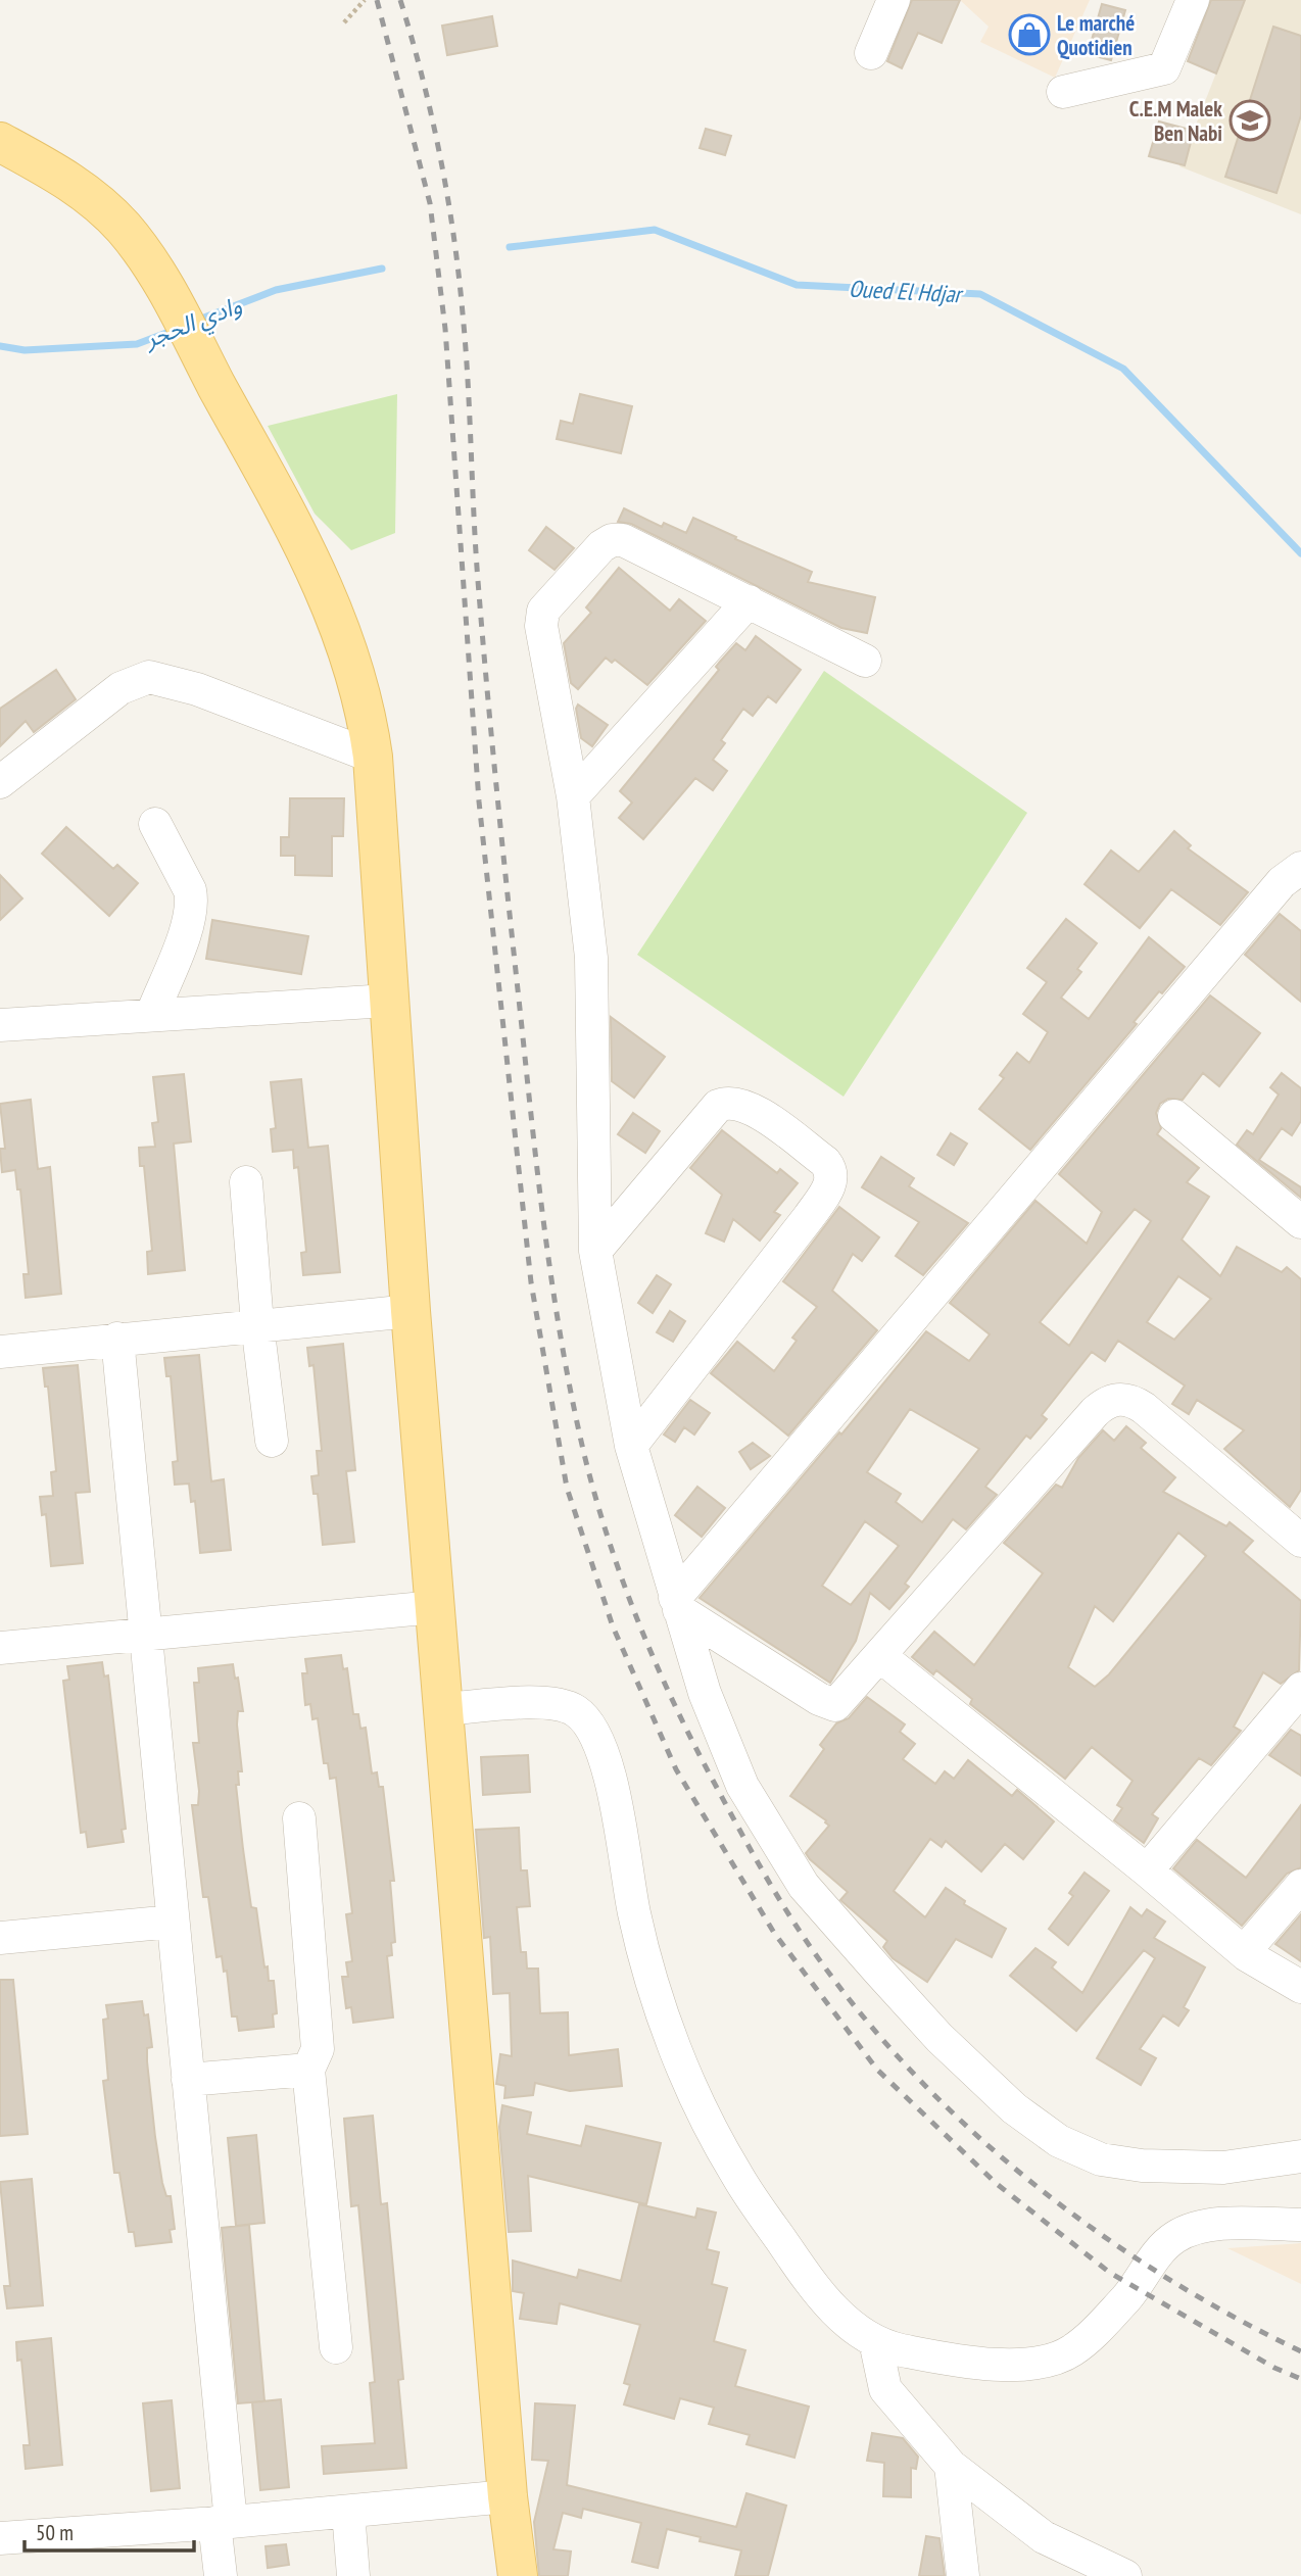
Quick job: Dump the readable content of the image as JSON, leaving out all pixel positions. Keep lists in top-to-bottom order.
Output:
{
  "water": ["Oued El Hdjar", "وادي الحجر"],
  "places": {
    "shop": ["Le marché Quotidien"],
    "school or university": ["C.E.M Malek Ben Nabi"]
  },
  "scale_bar": "50 m"
}
